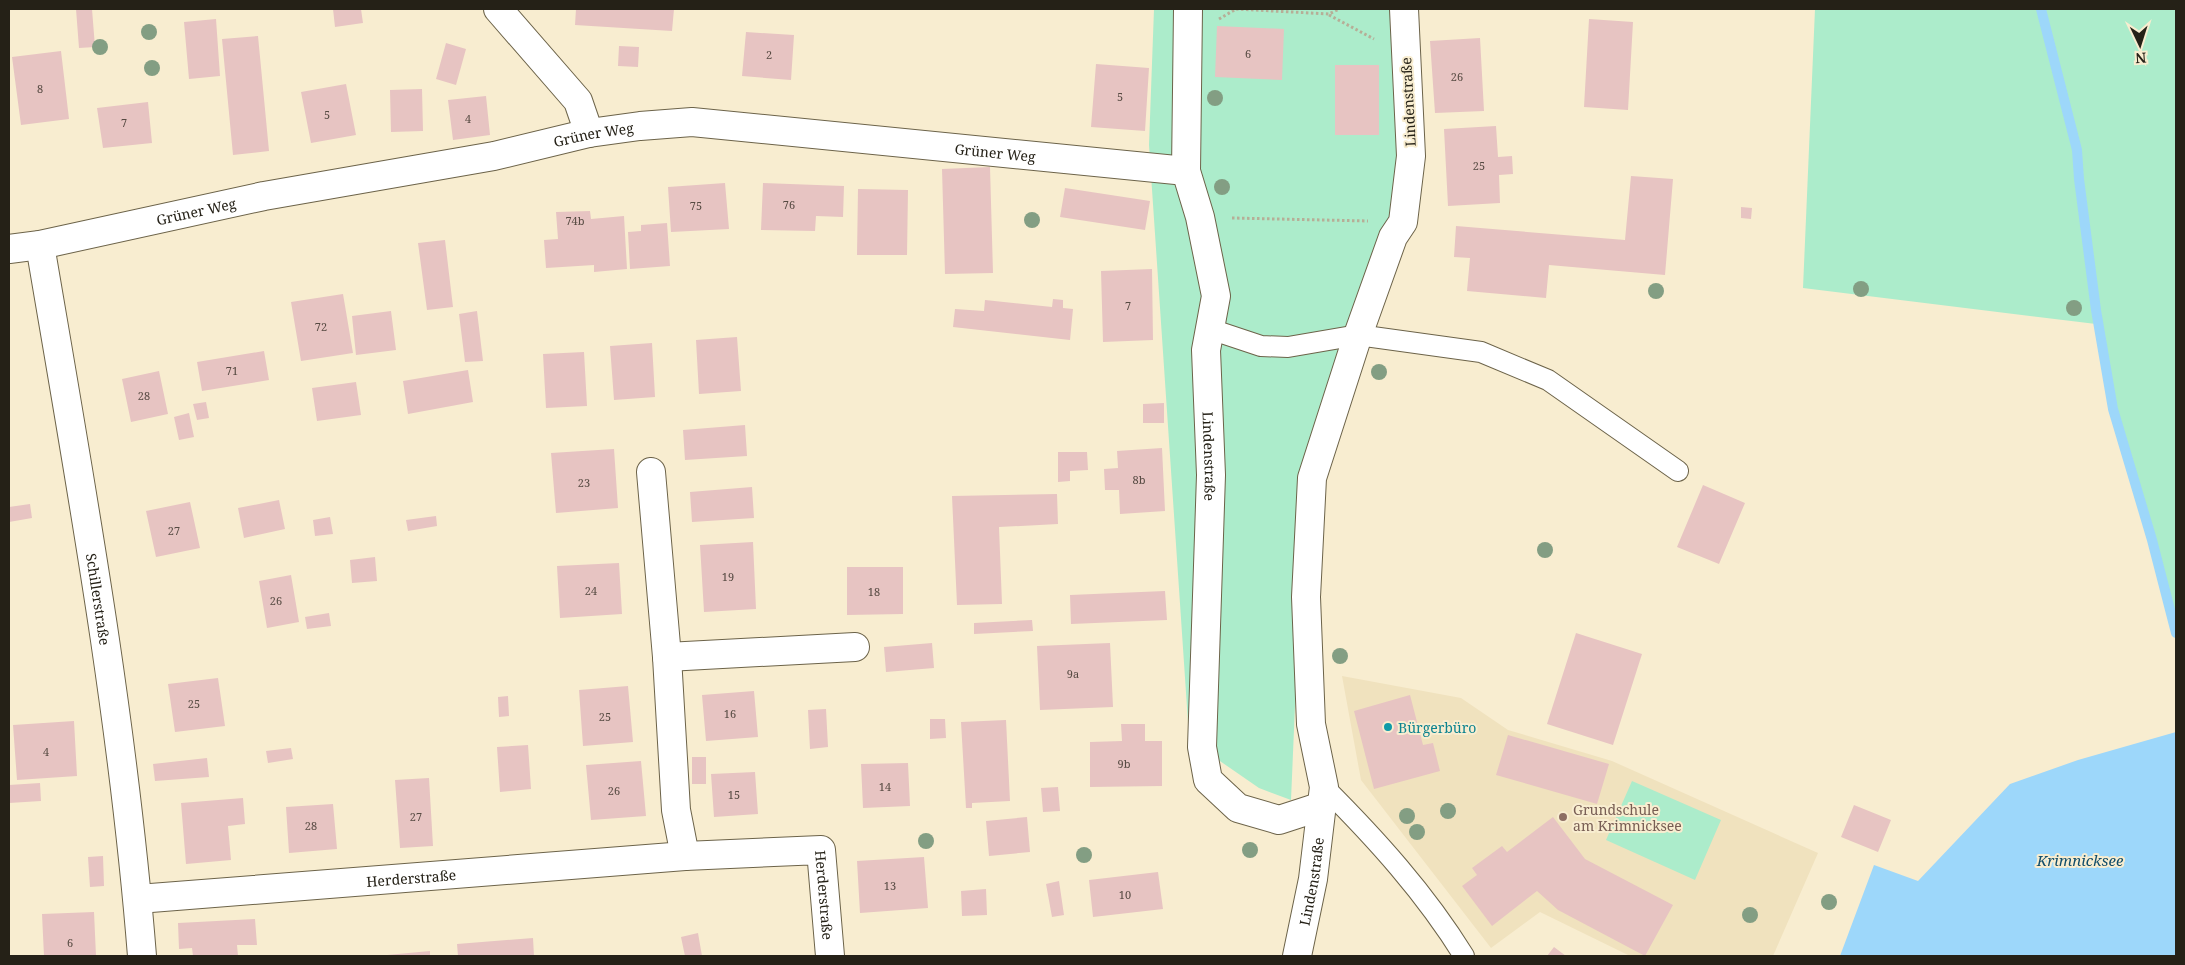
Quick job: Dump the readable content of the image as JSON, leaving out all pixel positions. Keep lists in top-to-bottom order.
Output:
{
  "streets": {
    "street": [
      "Lindenstraße",
      "Grüner Weg",
      "Schillerstraße",
      "Herderstraße"
    ]
  },
  "crossings": [
    ["Lindenstraße", "Grüner Weg"],
    ["Grüner Weg", "Schillerstraße"],
    ["Schillerstraße", "Herderstraße"]
  ],
  "water": ["Krimnicksee"],
  "places": ["Bürgerbüro", "Grundschule am Krimnicksee"],
  "house_numbers": [
    "6",
    "2",
    "26",
    "8",
    "5",
    "5",
    "4",
    "7",
    "25",
    "76",
    "75",
    "74b",
    "7",
    "72",
    "71",
    "28",
    "8b",
    "23",
    "27",
    "19",
    "24",
    "18",
    "26",
    "9a",
    "25",
    "16",
    "25",
    "4",
    "9b",
    "14",
    "26",
    "15",
    "27",
    "28",
    "13",
    "10",
    "6"
  ],
  "north": "bottom"
}
